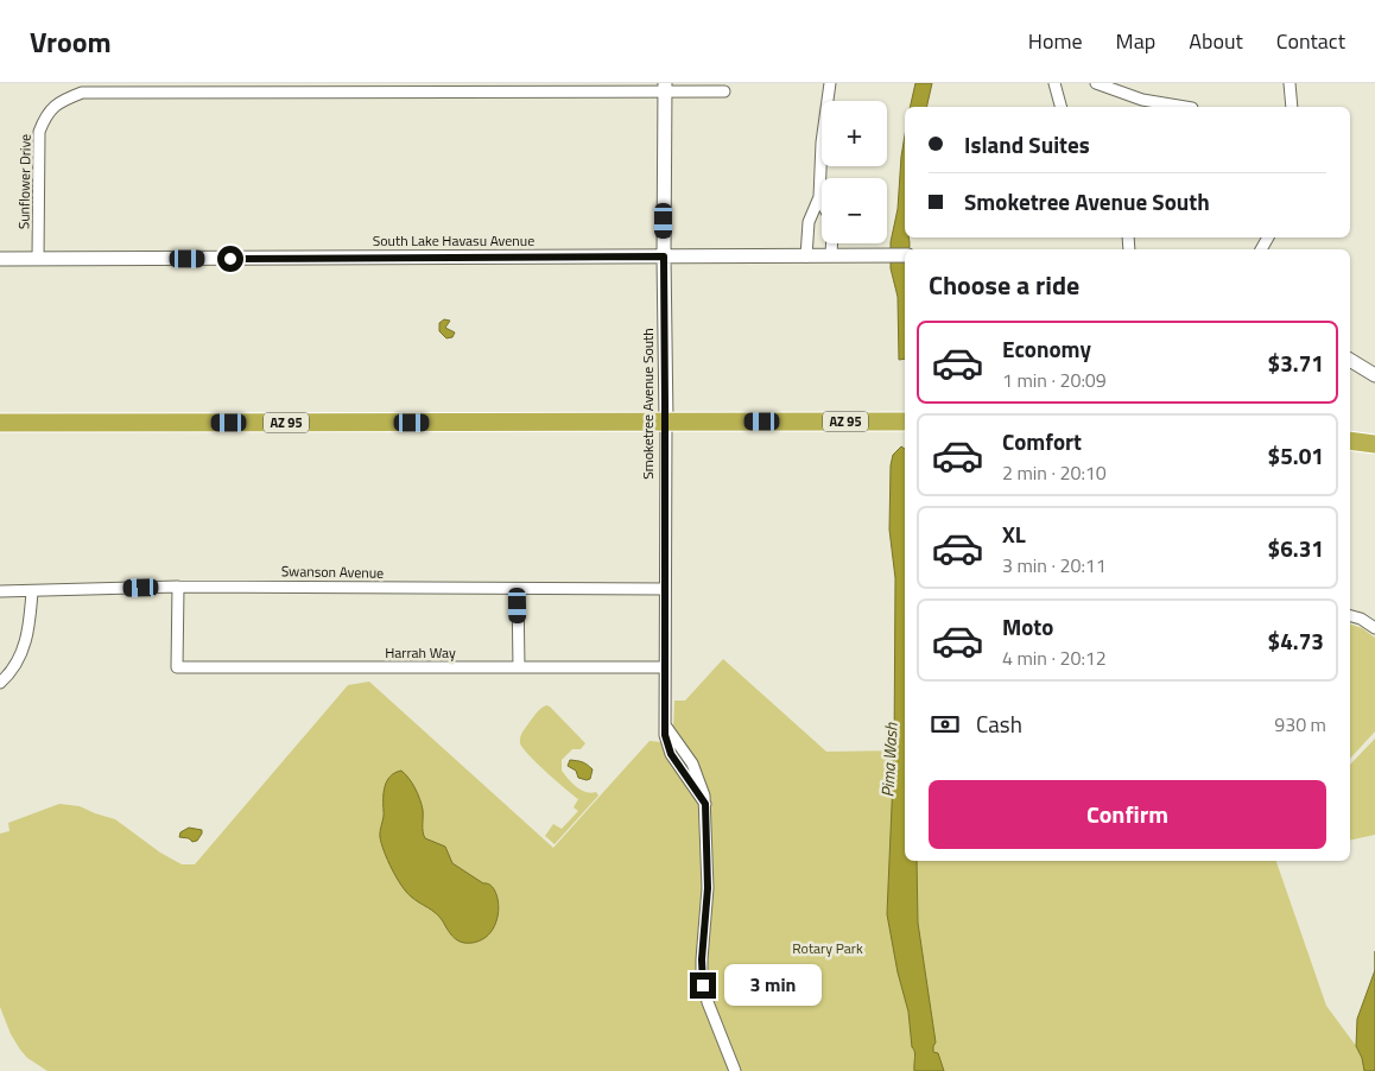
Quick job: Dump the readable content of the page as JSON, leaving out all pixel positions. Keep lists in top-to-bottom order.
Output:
{
  "streets": {
    "highway": ["AZ 95"],
    "main road": ["South Lake Havasu Avenue", "Smoketree Avenue South"],
    "street": ["Sunflower Drive", "Swanson Avenue", "Harrah Way"]
  },
  "crossings": [
    ["Sunflower Drive", "South Lake Havasu Avenue"],
    ["Sunflower Drive", "Smoketree Avenue South"],
    ["South Lake Havasu Avenue", "Smoketree Avenue South"],
    ["Smoketree Avenue South", "AZ 95"],
    ["Smoketree Avenue South", "Swanson Avenue"],
    ["Smoketree Avenue South", "Harrah Way"],
    ["Swanson Avenue", "Harrah Way"]
  ],
  "water": ["Pima Wash"],
  "parks": ["Rotary Park"],
  "page": {
    "header": "Vroom",
    "nav": [
      "Home",
      "Map",
      "About",
      "Contact"
    ],
    "map_buttons": ["+", "−"],
    "banner": ["Island Suites", "Smoketree Avenue South"],
    "heading": "Choose a ride",
    "list": [
      {
        "name": "Economy",
        "note": "1 min · 20:09",
        "value": "$3.71"
      },
      {
        "name": "Comfort",
        "note": "2 min · 20:10",
        "value": "$5.01"
      },
      {
        "name": "XL",
        "note": "3 min · 20:11",
        "value": "$6.31"
      },
      {
        "name": "Moto",
        "note": "4 min · 20:12",
        "value": "$4.73"
      }
    ],
    "pay": ["Cash", "930 m"],
    "buttons": "Confirm",
    "bubble": "3 min"
  }
}
